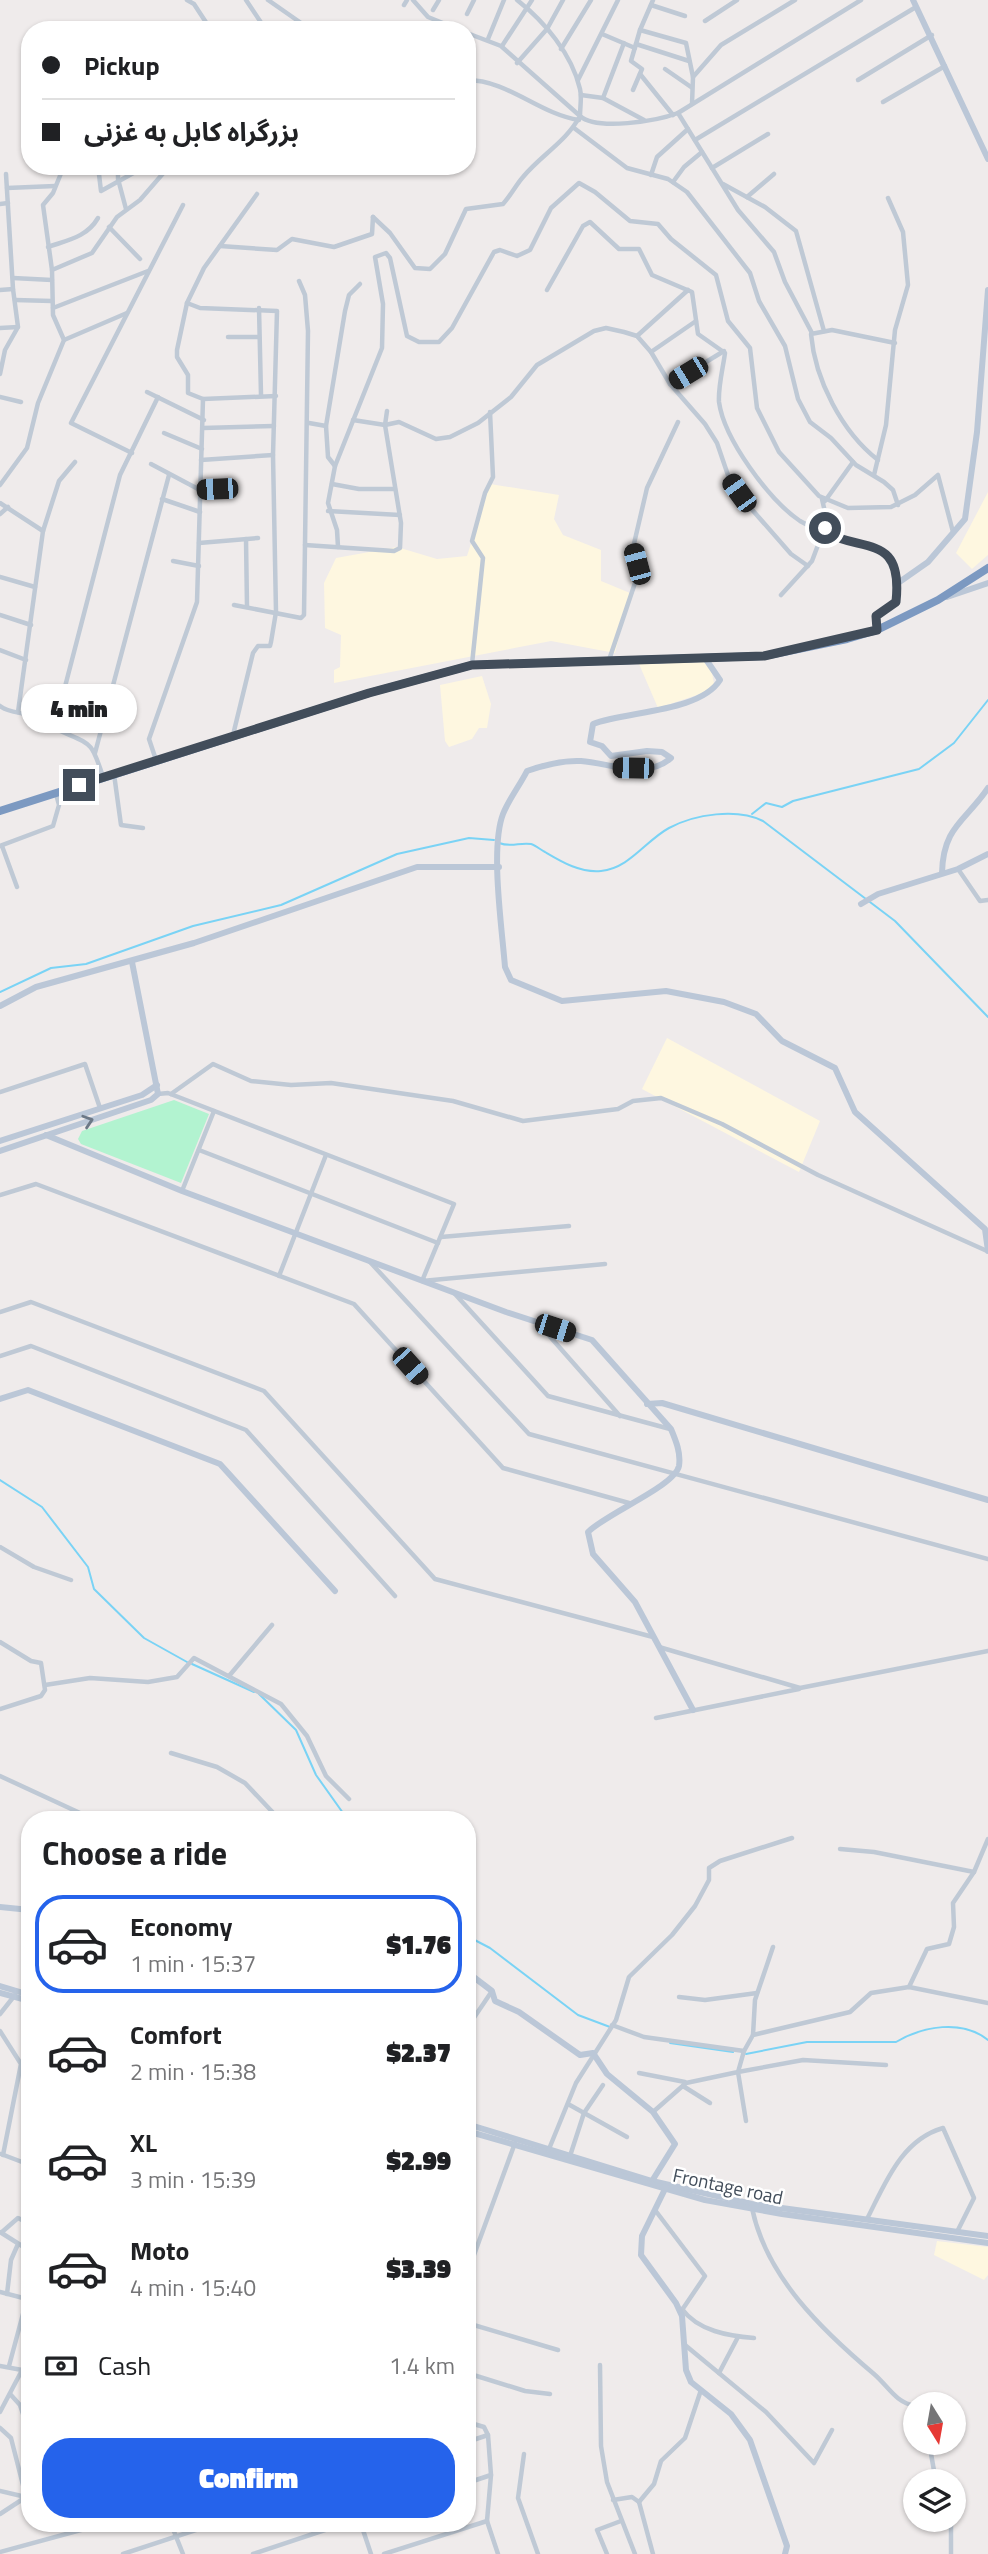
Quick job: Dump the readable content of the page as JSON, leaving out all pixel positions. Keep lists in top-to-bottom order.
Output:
{
  "streets": {
    "street": ["Frontage road"]
  },
  "north": "bottom",
  "page": {
    "banner": ["Pickup", "بزرگراه کابل به غزنی"],
    "bubble": "4 min",
    "heading": "Choose a ride",
    "list": [
      {
        "name": "Economy",
        "note": "1 min · 15:37",
        "value": "$1.76"
      },
      {
        "name": "Comfort",
        "note": "2 min · 15:38",
        "value": "$2.37"
      },
      {
        "name": "XL",
        "note": "3 min · 15:39",
        "value": "$2.99"
      },
      {
        "name": "Moto",
        "note": "4 min · 15:40",
        "value": "$3.39"
      }
    ],
    "pay": ["Cash", "1.4 km"],
    "buttons": "Confirm"
  }
}
